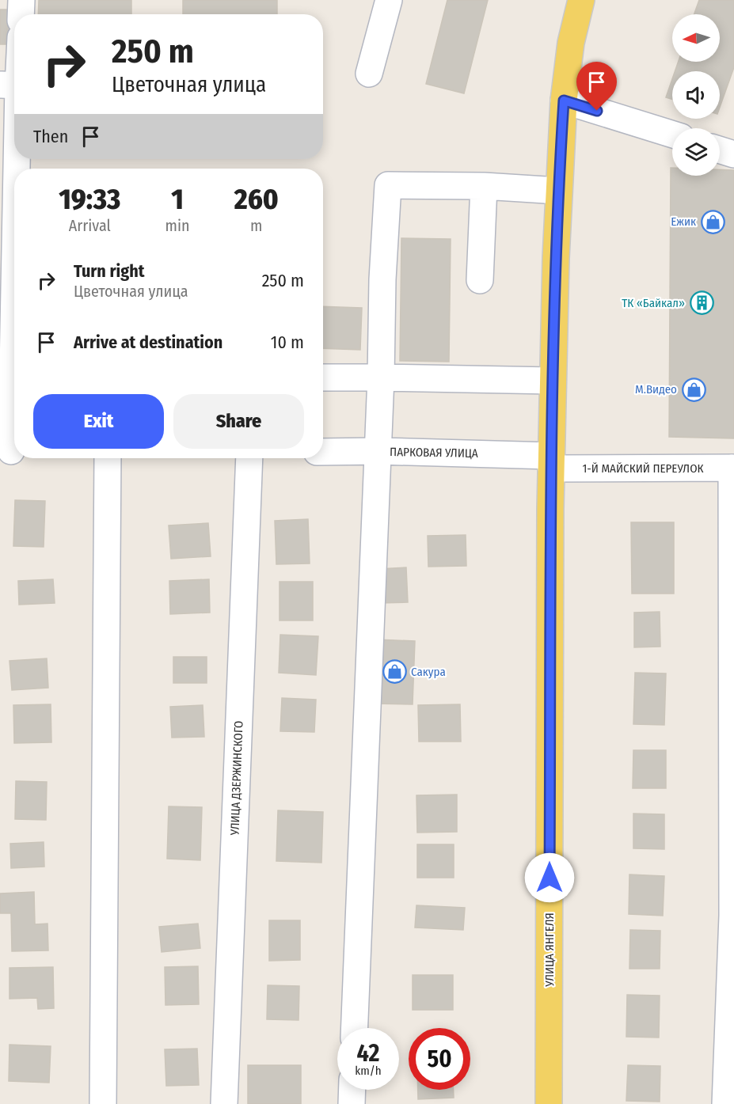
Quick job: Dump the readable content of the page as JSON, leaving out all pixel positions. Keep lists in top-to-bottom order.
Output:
{
  "streets": {
    "main road": ["УЛИЦА ЯНГЕЛЯ"],
    "street": ["ПАРКОВАЯ УЛИЦА", "1-Й МАЙСКИЙ ПЕРЕУЛОК", "УЛИЦА ДЗЕРЖИНСКОГО"]
  },
  "crossings": [
    ["ПАРКОВАЯ УЛИЦА", "1-Й МАЙСКИЙ ПЕРЕУЛОК"],
    ["ПАРКОВАЯ УЛИЦА", "УЛИЦА ЯНГЕЛЯ"],
    ["1-Й МАЙСКИЙ ПЕРЕУЛОК", "УЛИЦА ЯНГЕЛЯ"]
  ],
  "places": {
    "shop": ["Ежик", "М.Видео", "Сакура"],
    "building": ["ТК «Байкал»"]
  },
  "north": "left",
  "page": {
    "turn": ["250 m", "Цветочная улица"],
    "then": "Then",
    "eta": [
      "19:33",
      "Arrival",
      "1",
      "min",
      "260",
      "m"
    ],
    "list": [
      {
        "name": "Turn right",
        "note": "Цветочная улица",
        "value": "250 m"
      },
      {
        "name": "Arrive at destination",
        "value": "10 m"
      }
    ],
    "buttons": ["Exit", "Share"],
    "speed": "42 km/h",
    "limit": "50"
  }
}
